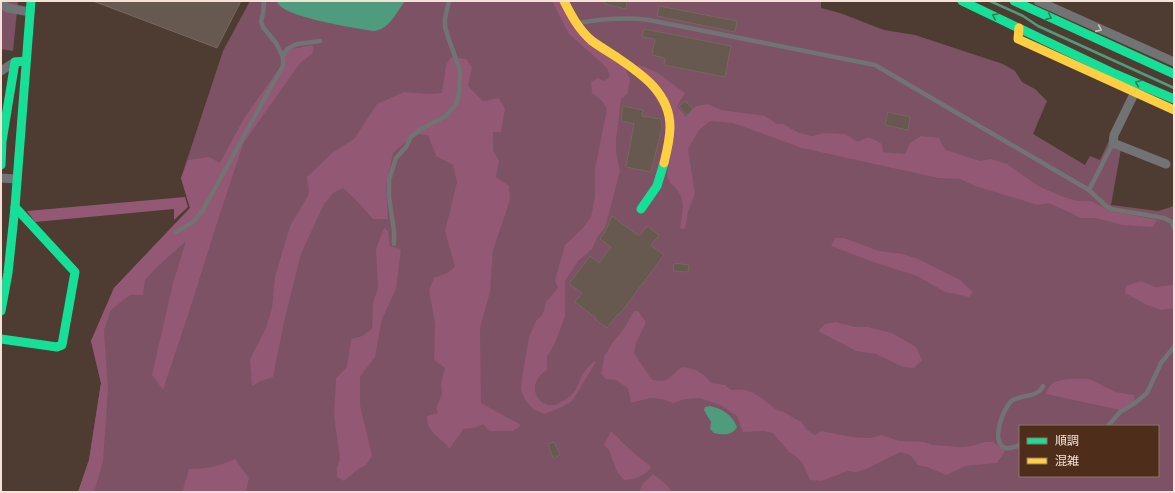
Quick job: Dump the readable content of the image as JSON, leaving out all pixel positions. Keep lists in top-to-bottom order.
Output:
{
  "legend": ["順調", "混雑"]
}
